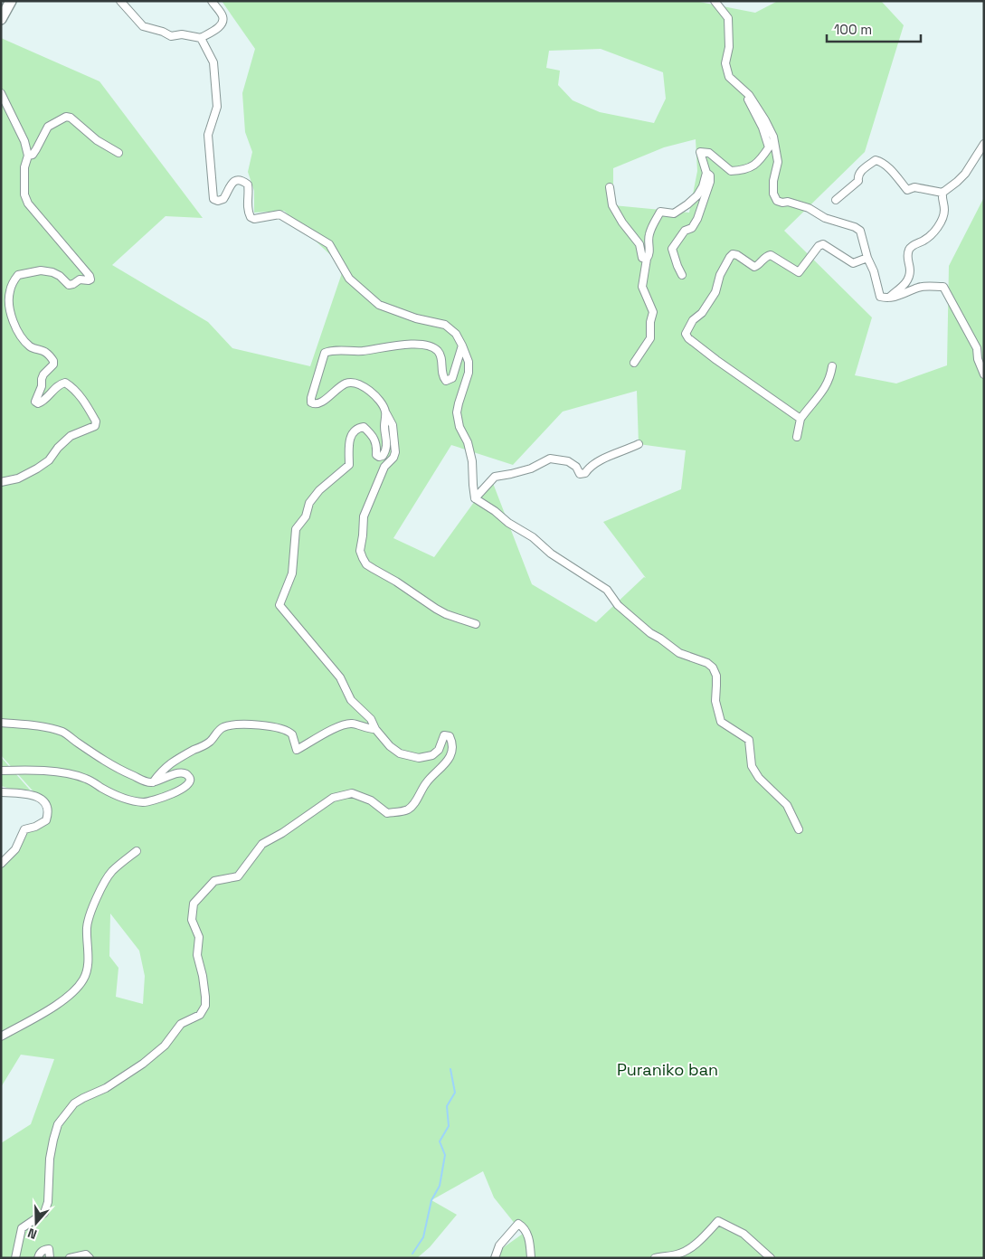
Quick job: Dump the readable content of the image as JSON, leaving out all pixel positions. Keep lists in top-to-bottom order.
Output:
{
  "parks": ["Puraniko ban"],
  "scale_bar": "100 m",
  "north": "bottom"
}
